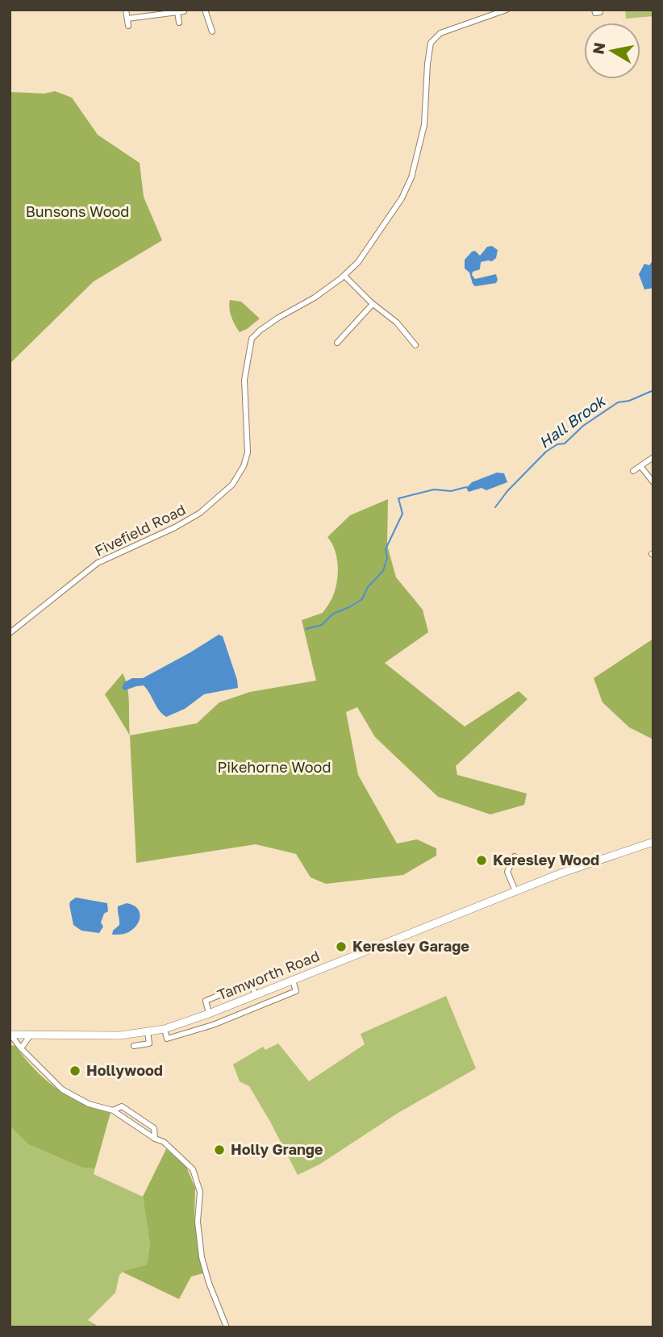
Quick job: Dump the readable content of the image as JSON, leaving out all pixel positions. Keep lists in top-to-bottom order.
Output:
{
  "streets": {
    "main road": ["Tamworth Road"],
    "street": ["Fivefield Road"]
  },
  "water": ["Hall Brook"],
  "parks": ["Bunsons Wood", "Pikehorne Wood"],
  "places": [
    "Keresley Wood",
    "Keresley Garage",
    "Hollywood",
    "Holly Grange"
  ],
  "north": "left"
}
